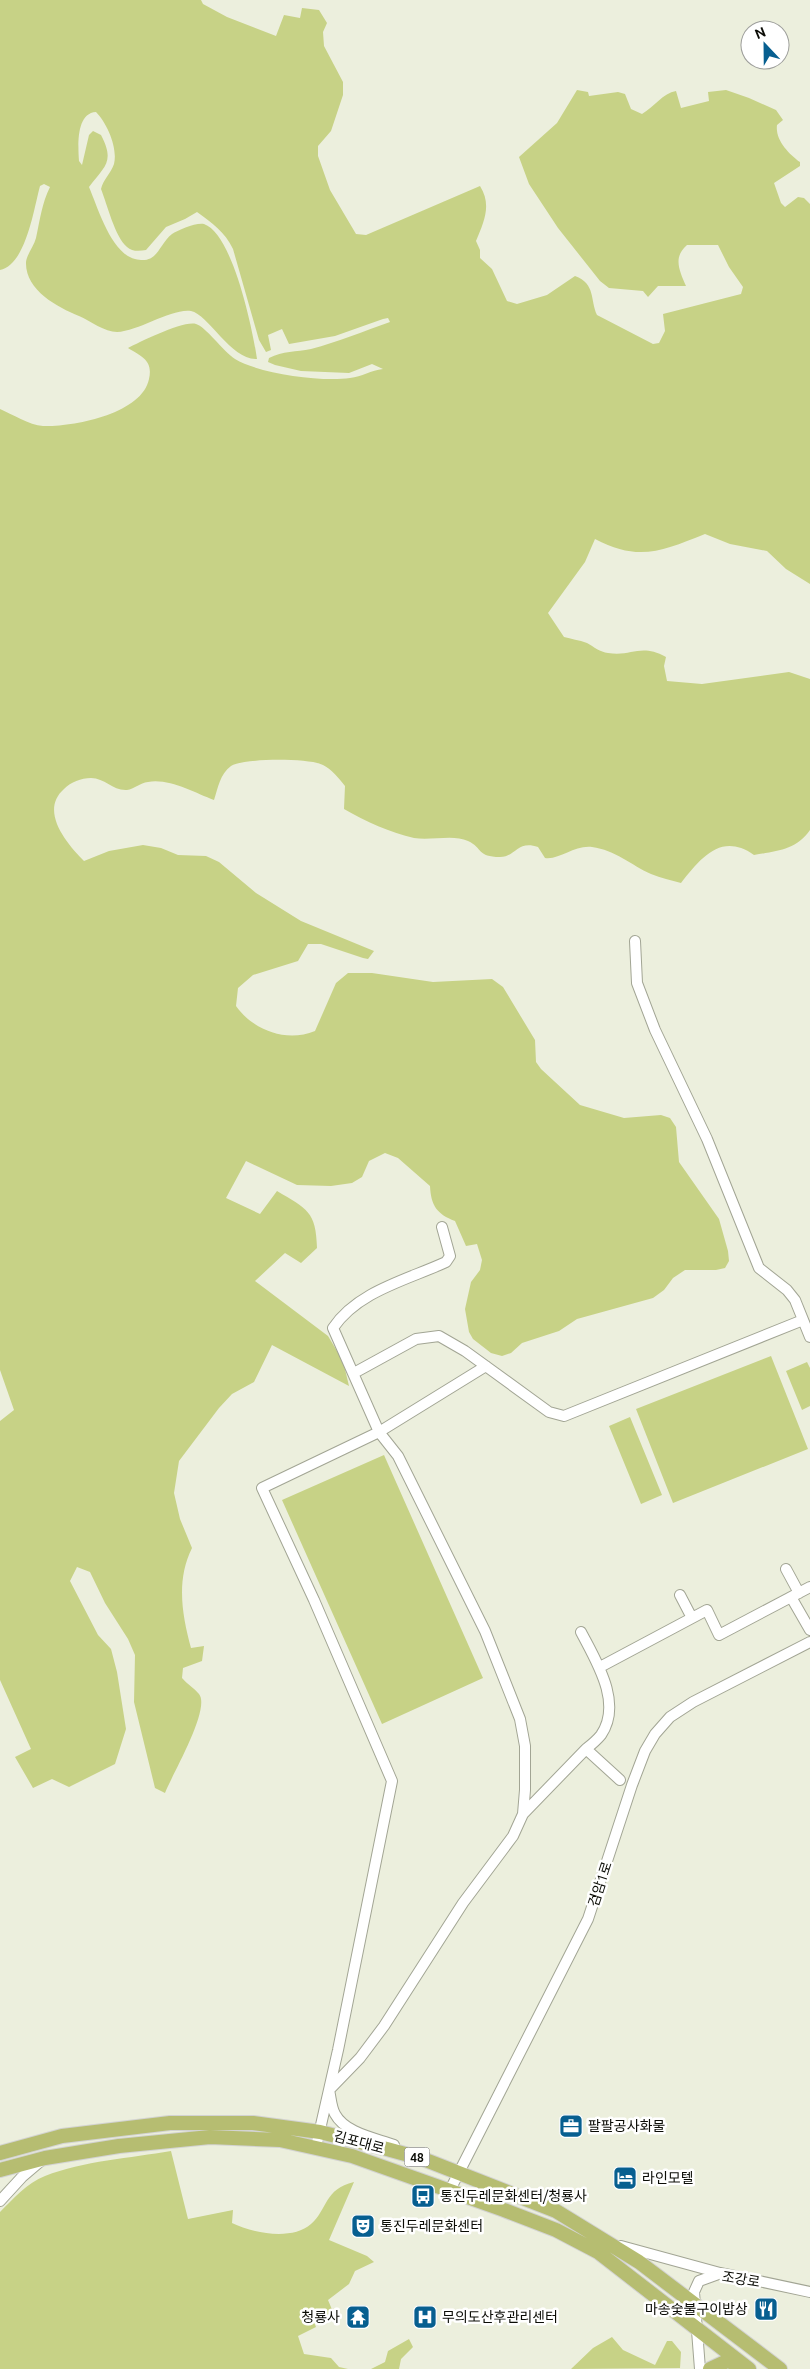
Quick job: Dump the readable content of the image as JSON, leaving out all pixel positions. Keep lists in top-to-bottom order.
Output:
{
  "streets": {
    "main road": ["김포대로", "48"],
    "street": ["검암1로", "조강로"]
  },
  "crossings": [
    ["검암1로", "김포대로"],
    ["김포대로", "조강로"]
  ],
  "places": {
    "office": ["팔팔공사화물"],
    "hotel": ["라인모텔"],
    "bus stop": ["통진두레문화센터/청룡사"],
    "theatre": ["통진두레문화센터"],
    "restaurant": ["마송숯불구이밥상"],
    "temple": ["청룡사"],
    "hospital": ["무의도산후관리센터"]
  },
  "north": "top"
}
